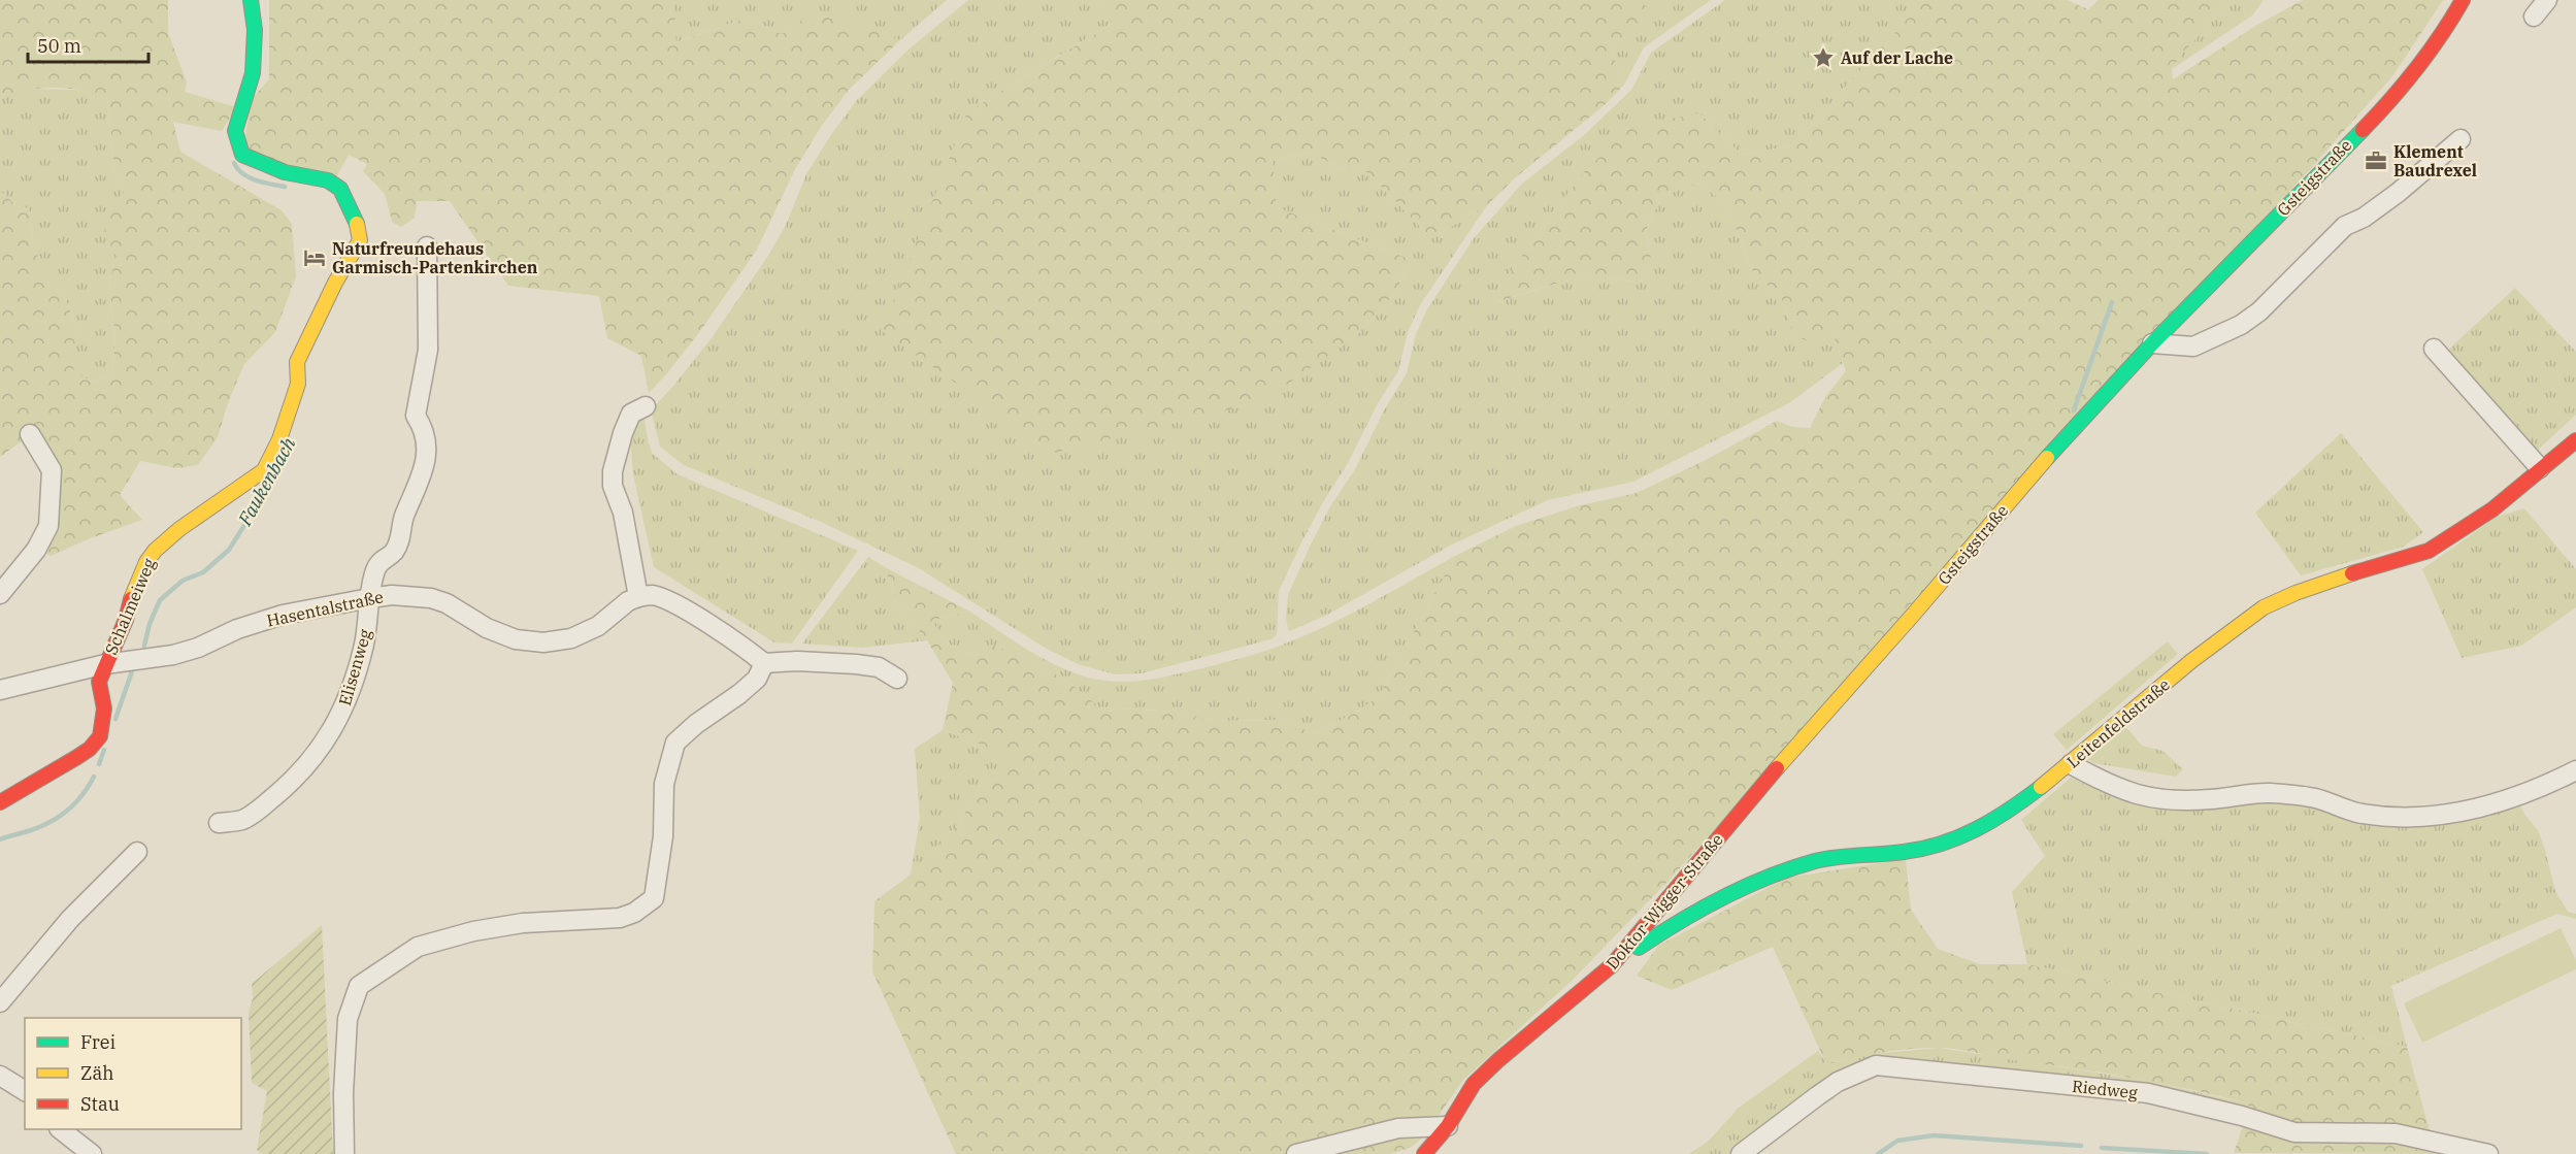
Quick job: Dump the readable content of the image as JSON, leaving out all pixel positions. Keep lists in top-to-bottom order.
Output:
{
  "streets": {
    "street": [
      "Gsteigstraße",
      "Schalmeiweg",
      "Hasentalstraße",
      "Elisenweg",
      "Leitenfeldstraße",
      "Doktor-Wigger-Straße",
      "Riedweg"
    ]
  },
  "crossings": [
    ["Gsteigstraße", "Doktor-Wigger-Straße"],
    ["Schalmeiweg", "Hasentalstraße"],
    ["Hasentalstraße", "Elisenweg"],
    ["Leitenfeldstraße", "Doktor-Wigger-Straße"]
  ],
  "water": ["Faukenbach"],
  "places": {
    "place": ["Auf der Lache"],
    "office": ["Klement Baudrexel"],
    "hotel": ["Naturfreundehaus Garmisch-Partenkirchen"]
  },
  "legend": ["Frei", "Zäh", "Stau"],
  "scale_bar": "50 m"
}
